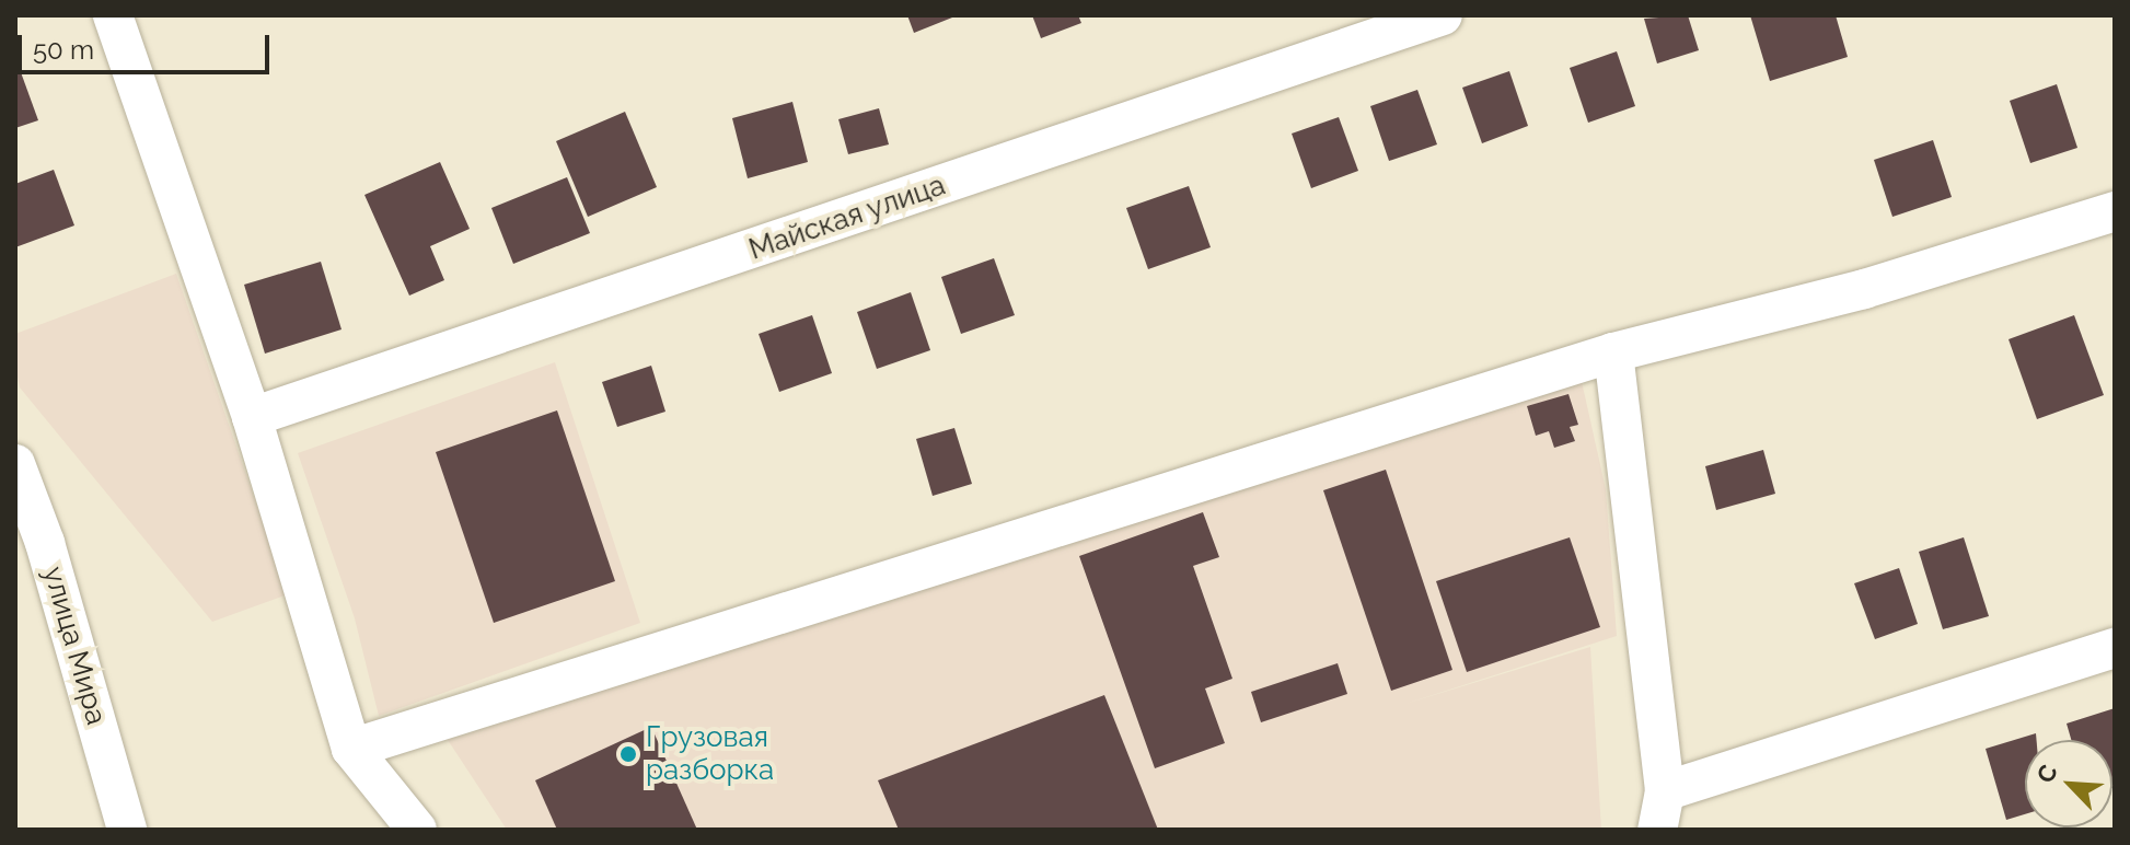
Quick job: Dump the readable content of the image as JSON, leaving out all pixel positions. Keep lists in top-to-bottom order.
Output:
{
  "streets": {
    "street": ["Майская улица", "улица Мира"]
  },
  "places": ["Грузовая разборка"],
  "scale_bar": "50 m",
  "north": "top left"
}
